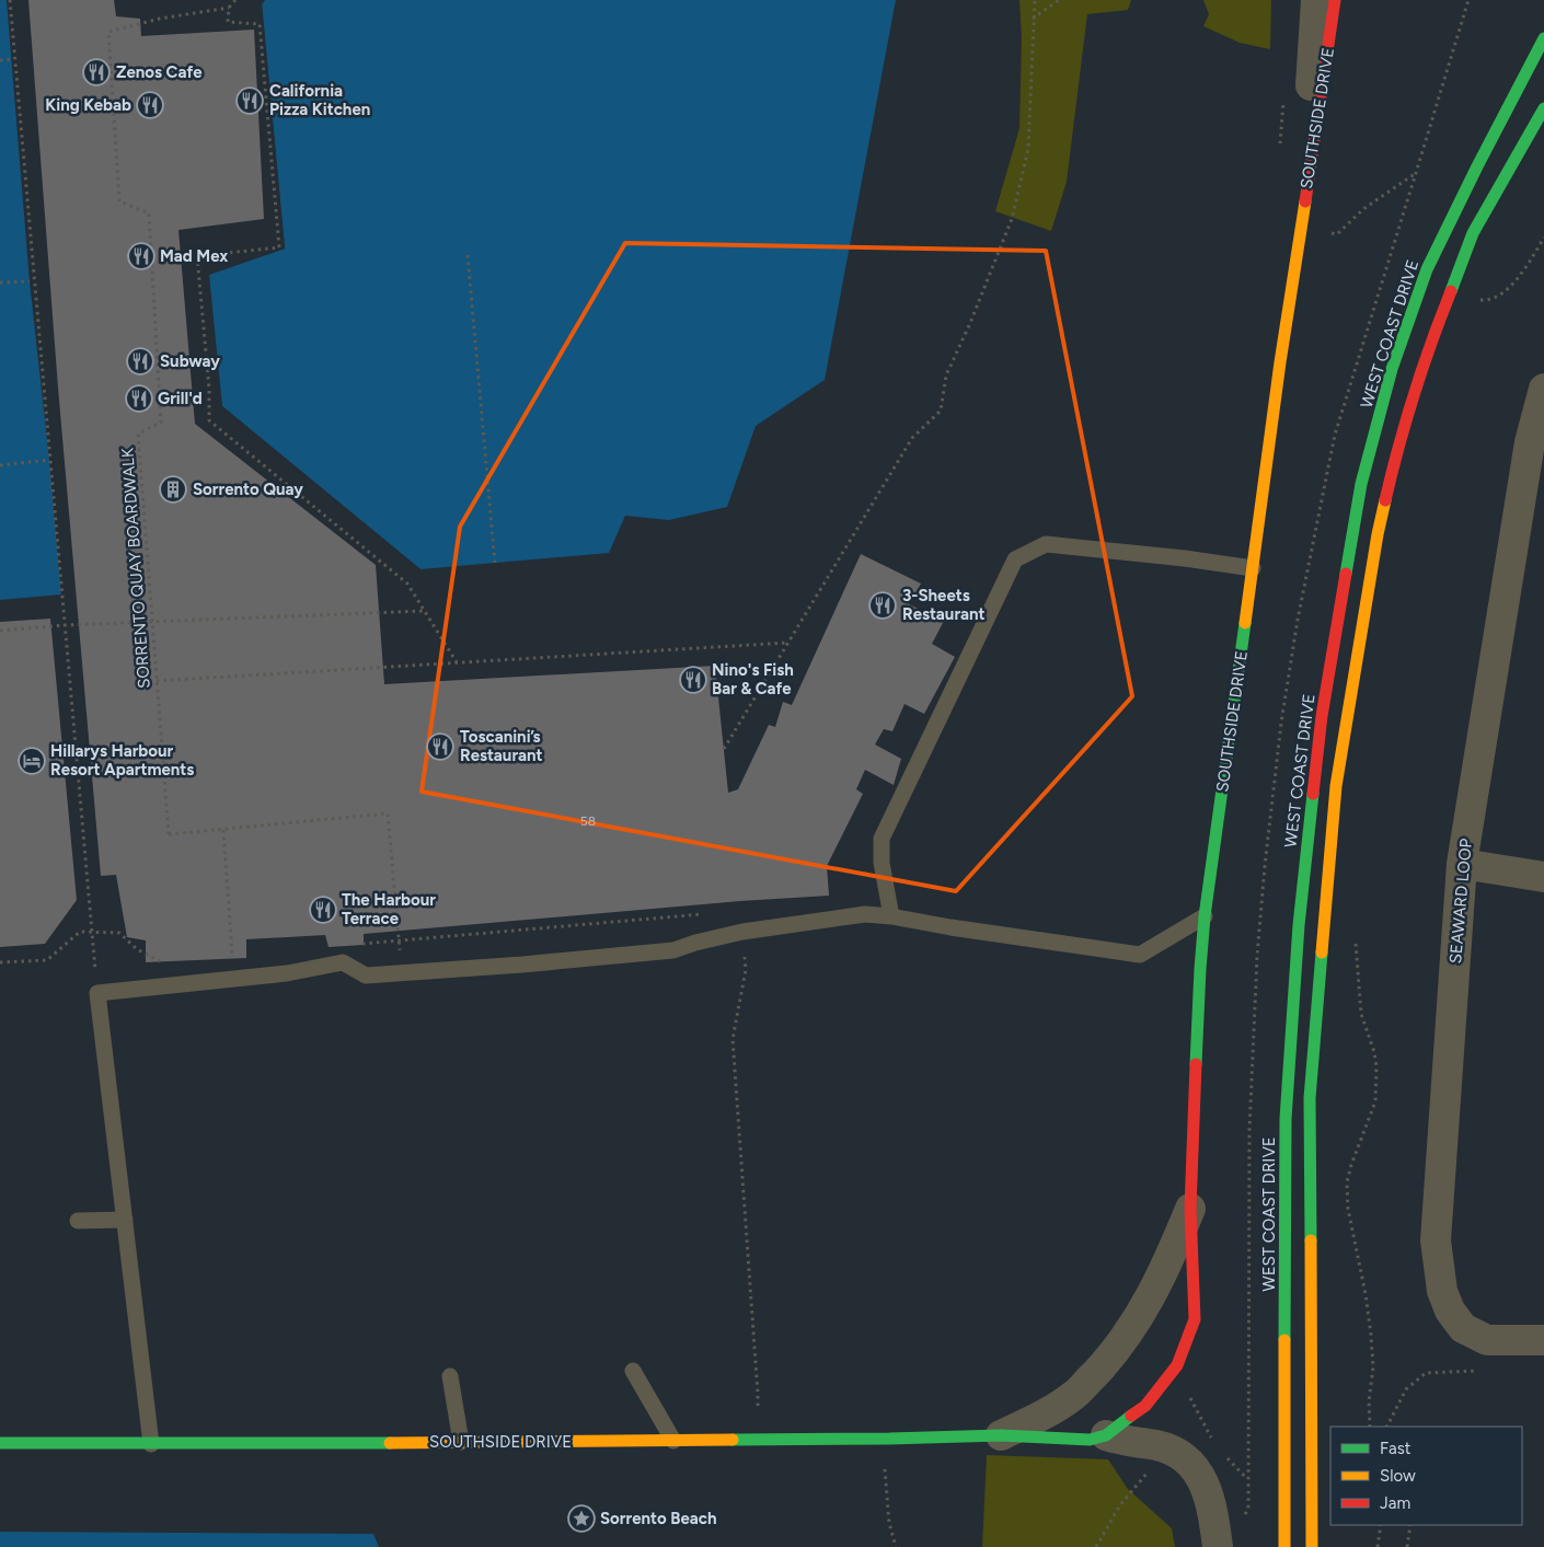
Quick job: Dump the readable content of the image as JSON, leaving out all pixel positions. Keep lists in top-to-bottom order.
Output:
{
  "streets": {
    "main road": ["SOUTHSIDE DRIVE", "WEST COAST DRIVE"],
    "street": ["SEAWARD LOOP"],
    "path": ["SORRENTO QUAY BOARDWALK"]
  },
  "places": {
    "restaurant": [
      "Zenos Cafe",
      "California Pizza Kitchen",
      "King Kebab",
      "Mad Mex",
      "Subway",
      "Grill'd",
      "3-Sheets Restaurant",
      "Nino's Fish Bar & Cafe",
      "Toscanini’s Restaurant",
      "The Harbour Terrace"
    ],
    "building": ["Sorrento Quay"],
    "hotel": ["Hillarys Harbour Resort Apartments"],
    "place": ["Sorrento Beach"]
  },
  "house_numbers": ["58"],
  "legend": ["Fast", "Slow", "Jam"]
}
